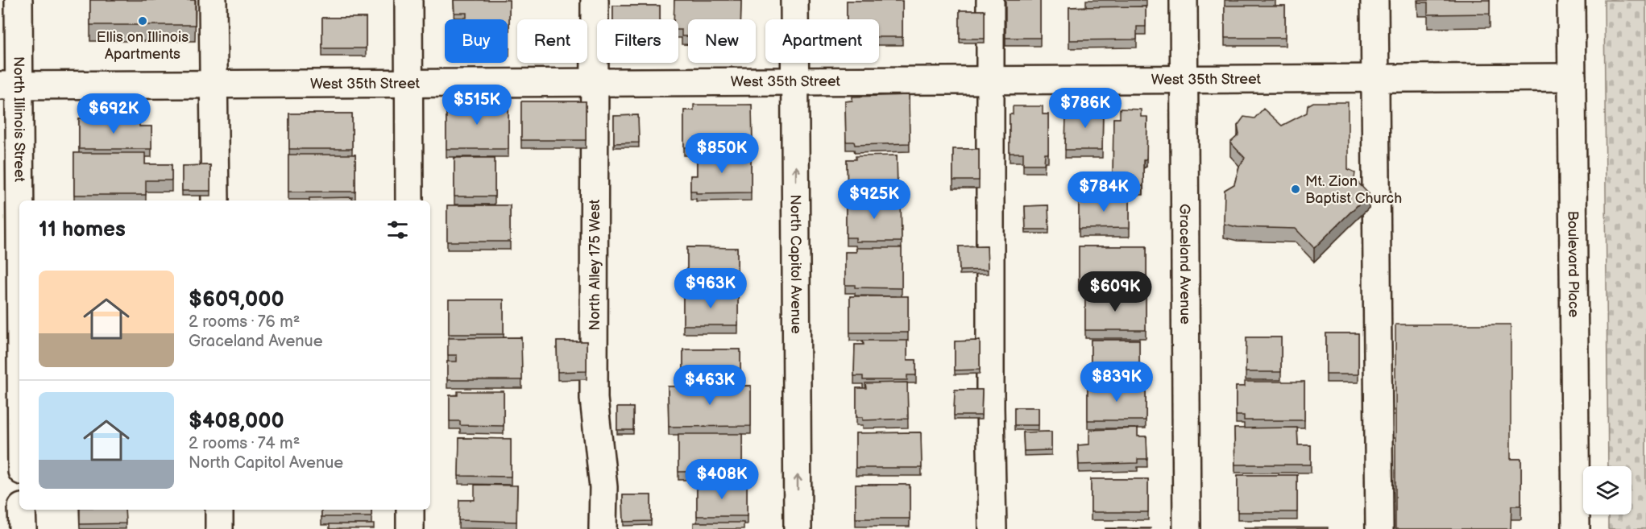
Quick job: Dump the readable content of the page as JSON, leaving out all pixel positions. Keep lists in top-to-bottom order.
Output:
{
  "streets": {
    "street": [
      "West 35th Street",
      "North Illinois Street",
      "North Capitol Avenue",
      "Graceland Avenue",
      "North Alley 175 West",
      "Boulevard Place"
    ]
  },
  "crossings": [
    ["West 35th Street", "North Illinois Street"],
    ["West 35th Street", "North Capitol Avenue"],
    ["West 35th Street", "Graceland Avenue"],
    ["West 35th Street", "North Alley 175 West"],
    ["West 35th Street", "Boulevard Place"]
  ],
  "places": ["Ellis on Illinois Apartments", "Mt. Zion Baptist Church"],
  "page": {
    "chip": [
      "Buy",
      "Rent",
      "Filters",
      "New",
      "Apartment"
    ],
    "price": [
      "$515K",
      "$786K",
      "$692K",
      "$850K",
      "$784K",
      "$925K",
      "$963K",
      "$609K",
      "$839K",
      "$463K",
      "$408K"
    ],
    "heading": "11 homes",
    "list": [
      {
        "name": "$609,000",
        "note": "2 rooms · 76 m² · Graceland Avenue"
      },
      {
        "name": "$408,000",
        "note": "2 rooms · 74 m² · North Capitol Avenue"
      }
    ]
  }
}
